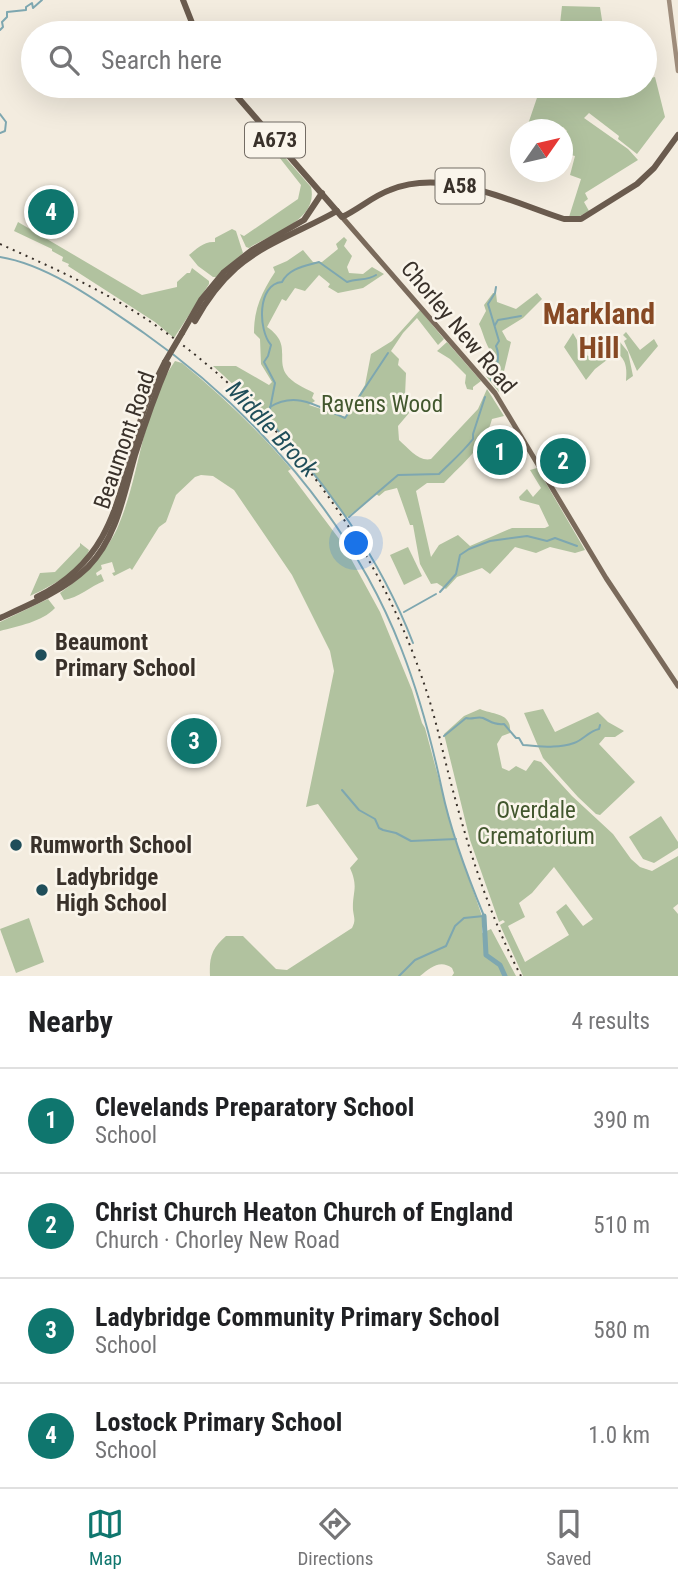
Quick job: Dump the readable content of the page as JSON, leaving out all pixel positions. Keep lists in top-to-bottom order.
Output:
{
  "streets": {
    "highway": [
      "A673",
      "A58",
      "Chorley New Road",
      "Beaumont Road"
    ]
  },
  "crossings": [
    ["A58", "Chorley New Road"],
    ["Chorley New Road", "Beaumont Road"]
  ],
  "districts": ["Markland Hill"],
  "water": ["Middle Brook"],
  "parks": ["Ravens Wood", "Overdale Crematorium"],
  "places": ["Beaumont Primary School", "Rumworth School", "Ladybridge High School"],
  "north": "top right",
  "page": {
    "search": "Search here",
    "pins": [
      "4",
      "1",
      "2",
      "3"
    ],
    "heading": ["Nearby", "4 results"],
    "list": [
      {
        "mark": "1",
        "name": "Clevelands Preparatory School",
        "note": "School",
        "value": "390 m"
      },
      {
        "mark": "2",
        "name": "Christ Church Heaton Church of England",
        "note": "Church · Chorley New Road",
        "value": "510 m"
      },
      {
        "mark": "3",
        "name": "Ladybridge Community Primary School",
        "note": "School",
        "value": "580 m"
      },
      {
        "mark": "4",
        "name": "Lostock Primary School",
        "note": "School",
        "value": "1.0 km"
      }
    ],
    "nav": ["Map", "Directions", "Saved"]
  }
}
